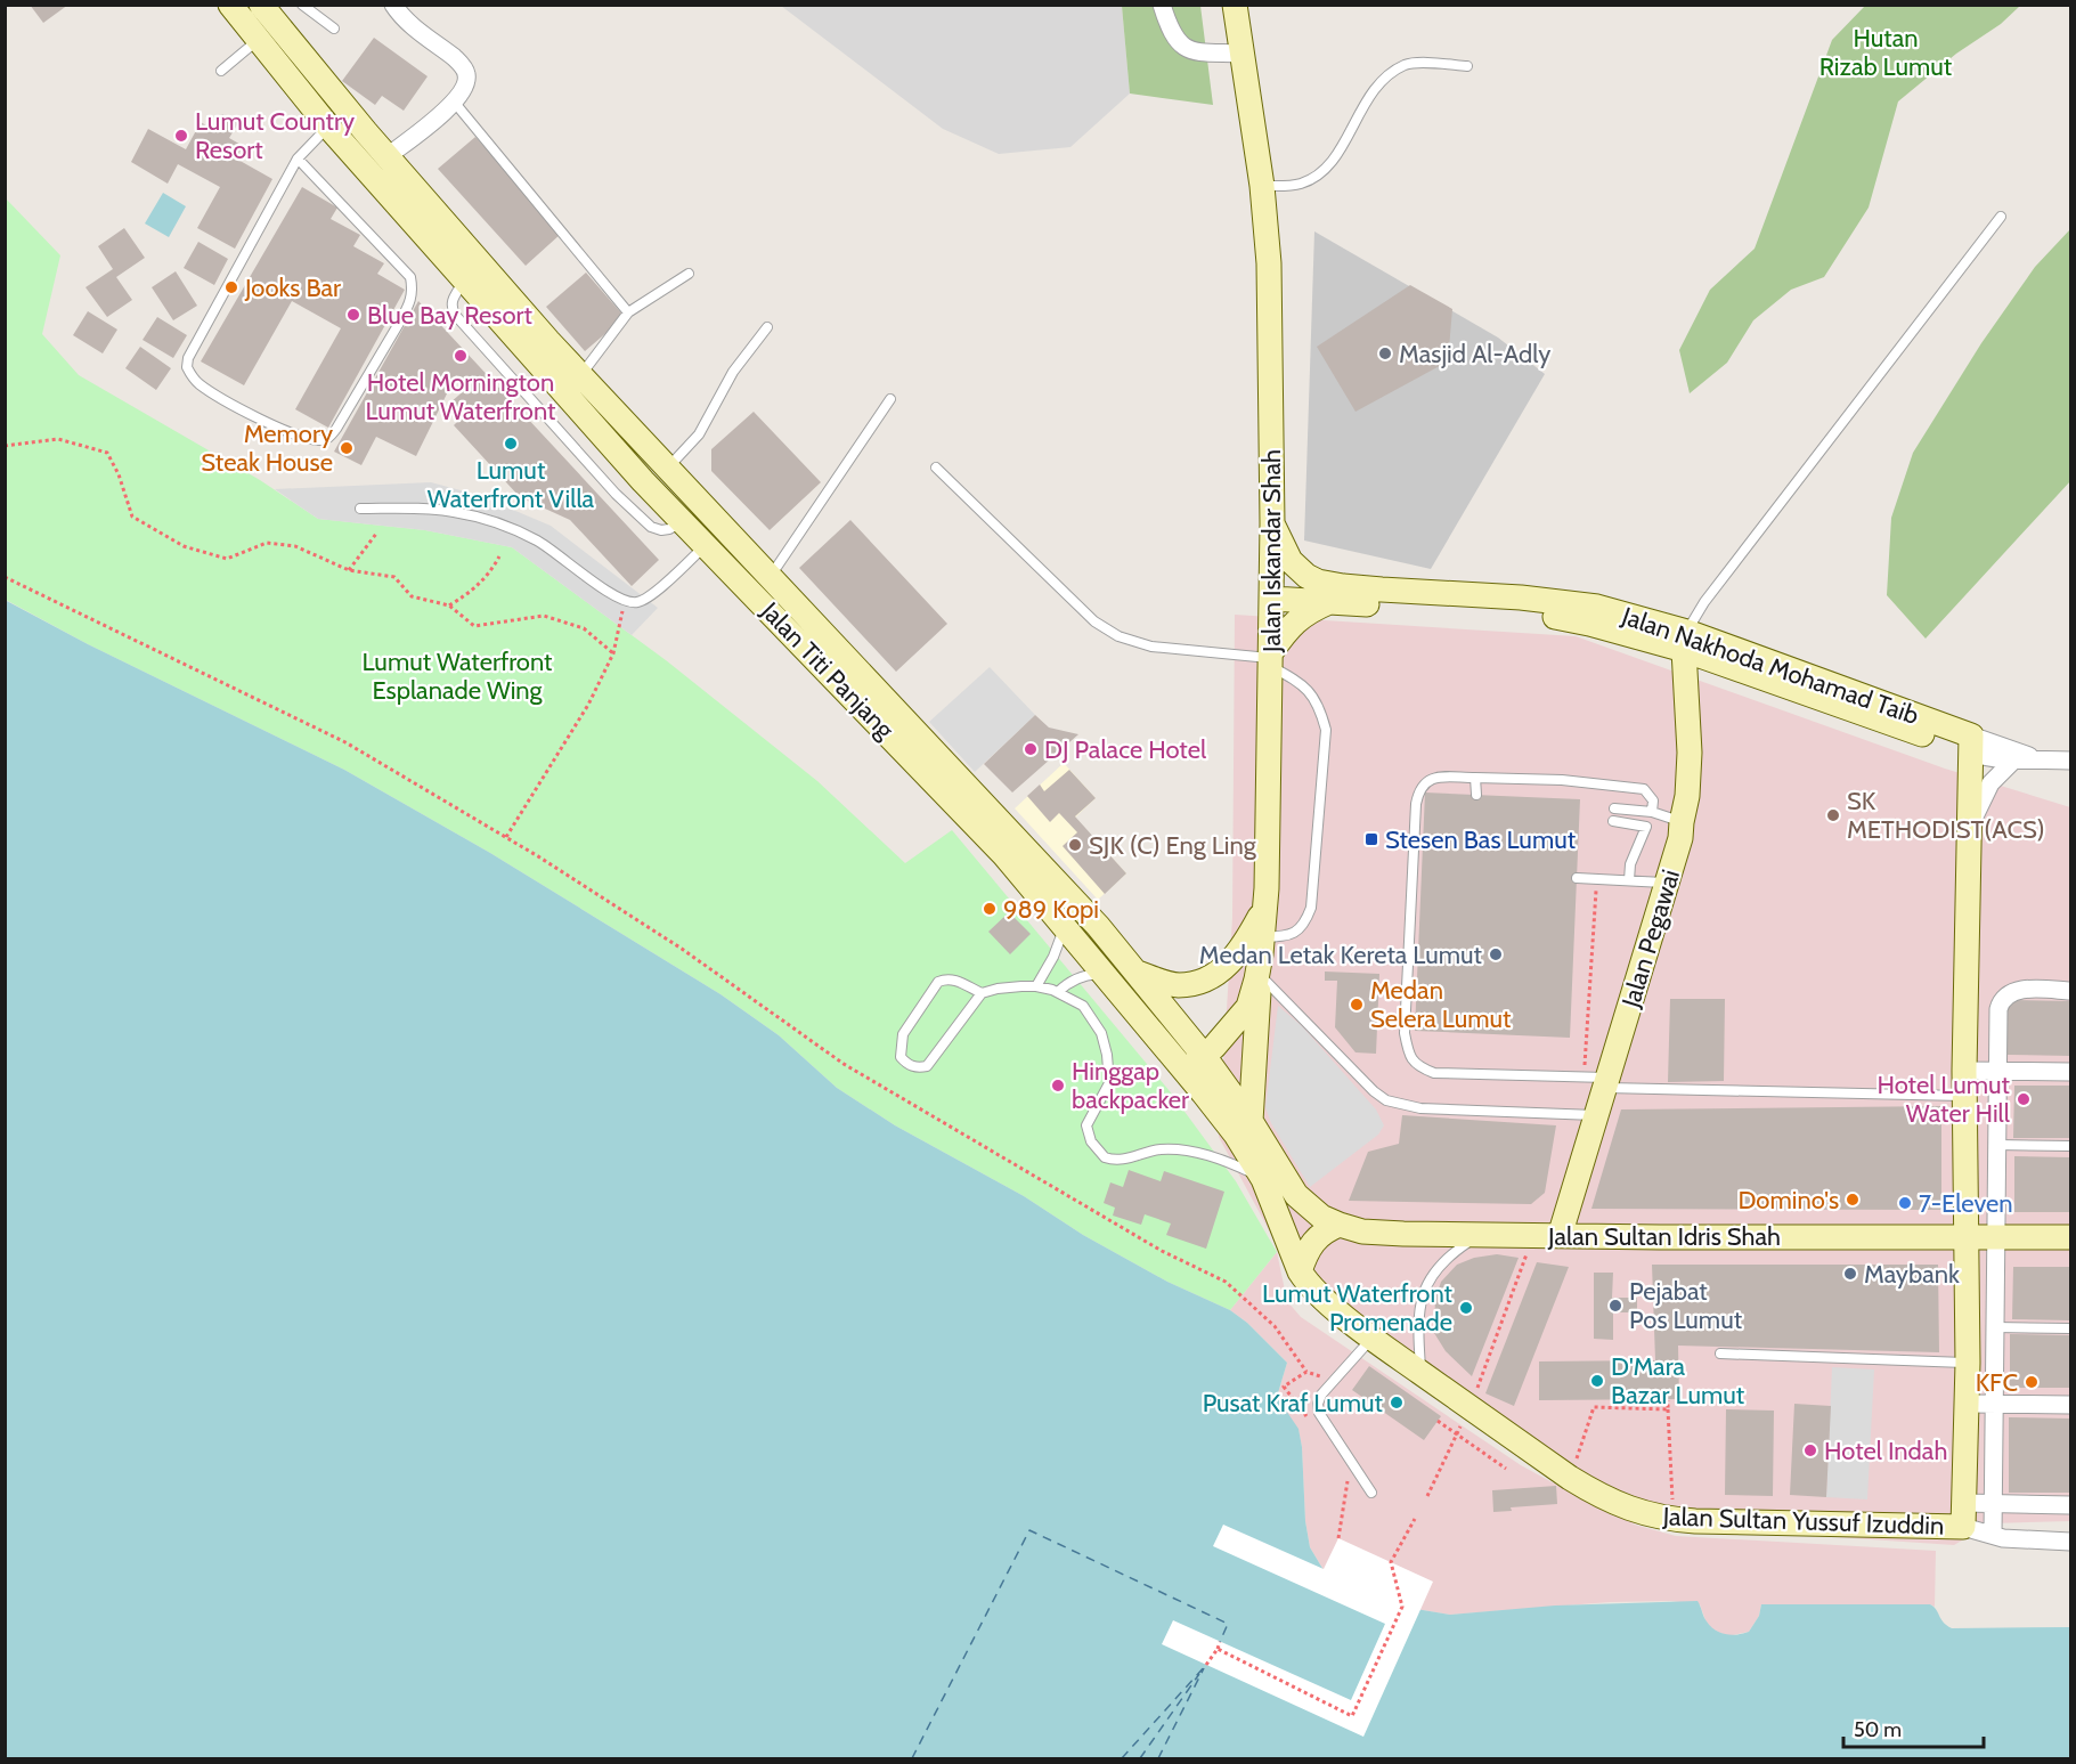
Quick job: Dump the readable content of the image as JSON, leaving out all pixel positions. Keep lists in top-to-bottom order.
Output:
{
  "streets": {
    "street": [
      "Jalan Iskandar Shah",
      "Jalan Nakhoda Mohamad Taib",
      "Jalan Titi Panjang",
      "Jalan Pegawai",
      "Jalan Sultan Idris Shah",
      "Jalan Sultan Yussuf Izuddin"
    ]
  },
  "crossings": [
    ["Jalan Iskandar Shah", "Jalan Nakhoda Mohamad Taib"],
    ["Jalan Iskandar Shah", "Jalan Titi Panjang"],
    ["Jalan Nakhoda Mohamad Taib", "Jalan Pegawai"],
    ["Jalan Nakhoda Mohamad Taib", "Jalan Sultan Yussuf Izuddin"],
    ["Jalan Titi Panjang", "Jalan Sultan Idris Shah"],
    ["Jalan Titi Panjang", "Jalan Sultan Yussuf Izuddin"],
    ["Jalan Pegawai", "Jalan Sultan Idris Shah"],
    ["Jalan Sultan Idris Shah", "Jalan Sultan Yussuf Izuddin"]
  ],
  "parks": ["Hutan Rizab Lumut", "Lumut Waterfront Esplanade Wing"],
  "places": {
    "other": [
      "Lumut Country Resort",
      "Jooks Bar",
      "Blue Bay Resort",
      "Masjid Al-Adly",
      "Hotel Mornington Lumut Waterfront",
      "Lumut Waterfront Villa",
      "Memory Steak House",
      "DJ Palace Hotel",
      "SK METHODIST(ACS)",
      "SJK (C) Eng Ling",
      "989 Kopi",
      "Medan Letak Kereta Lumut",
      "Medan Selera Lumut",
      "Hinggap backpacker",
      "Hotel Lumut Water Hill",
      "Domino's",
      "7-Eleven",
      "Maybank",
      "Pejabat Pos Lumut",
      "Lumut Waterfront Promenade",
      "D'Mara Bazar Lumut",
      "KFC",
      "Pusat Kraf Lumut",
      "Hotel Indah"
    ],
    "transit": ["Stesen Bas Lumut"]
  },
  "scale_bar": "50 m"
}
